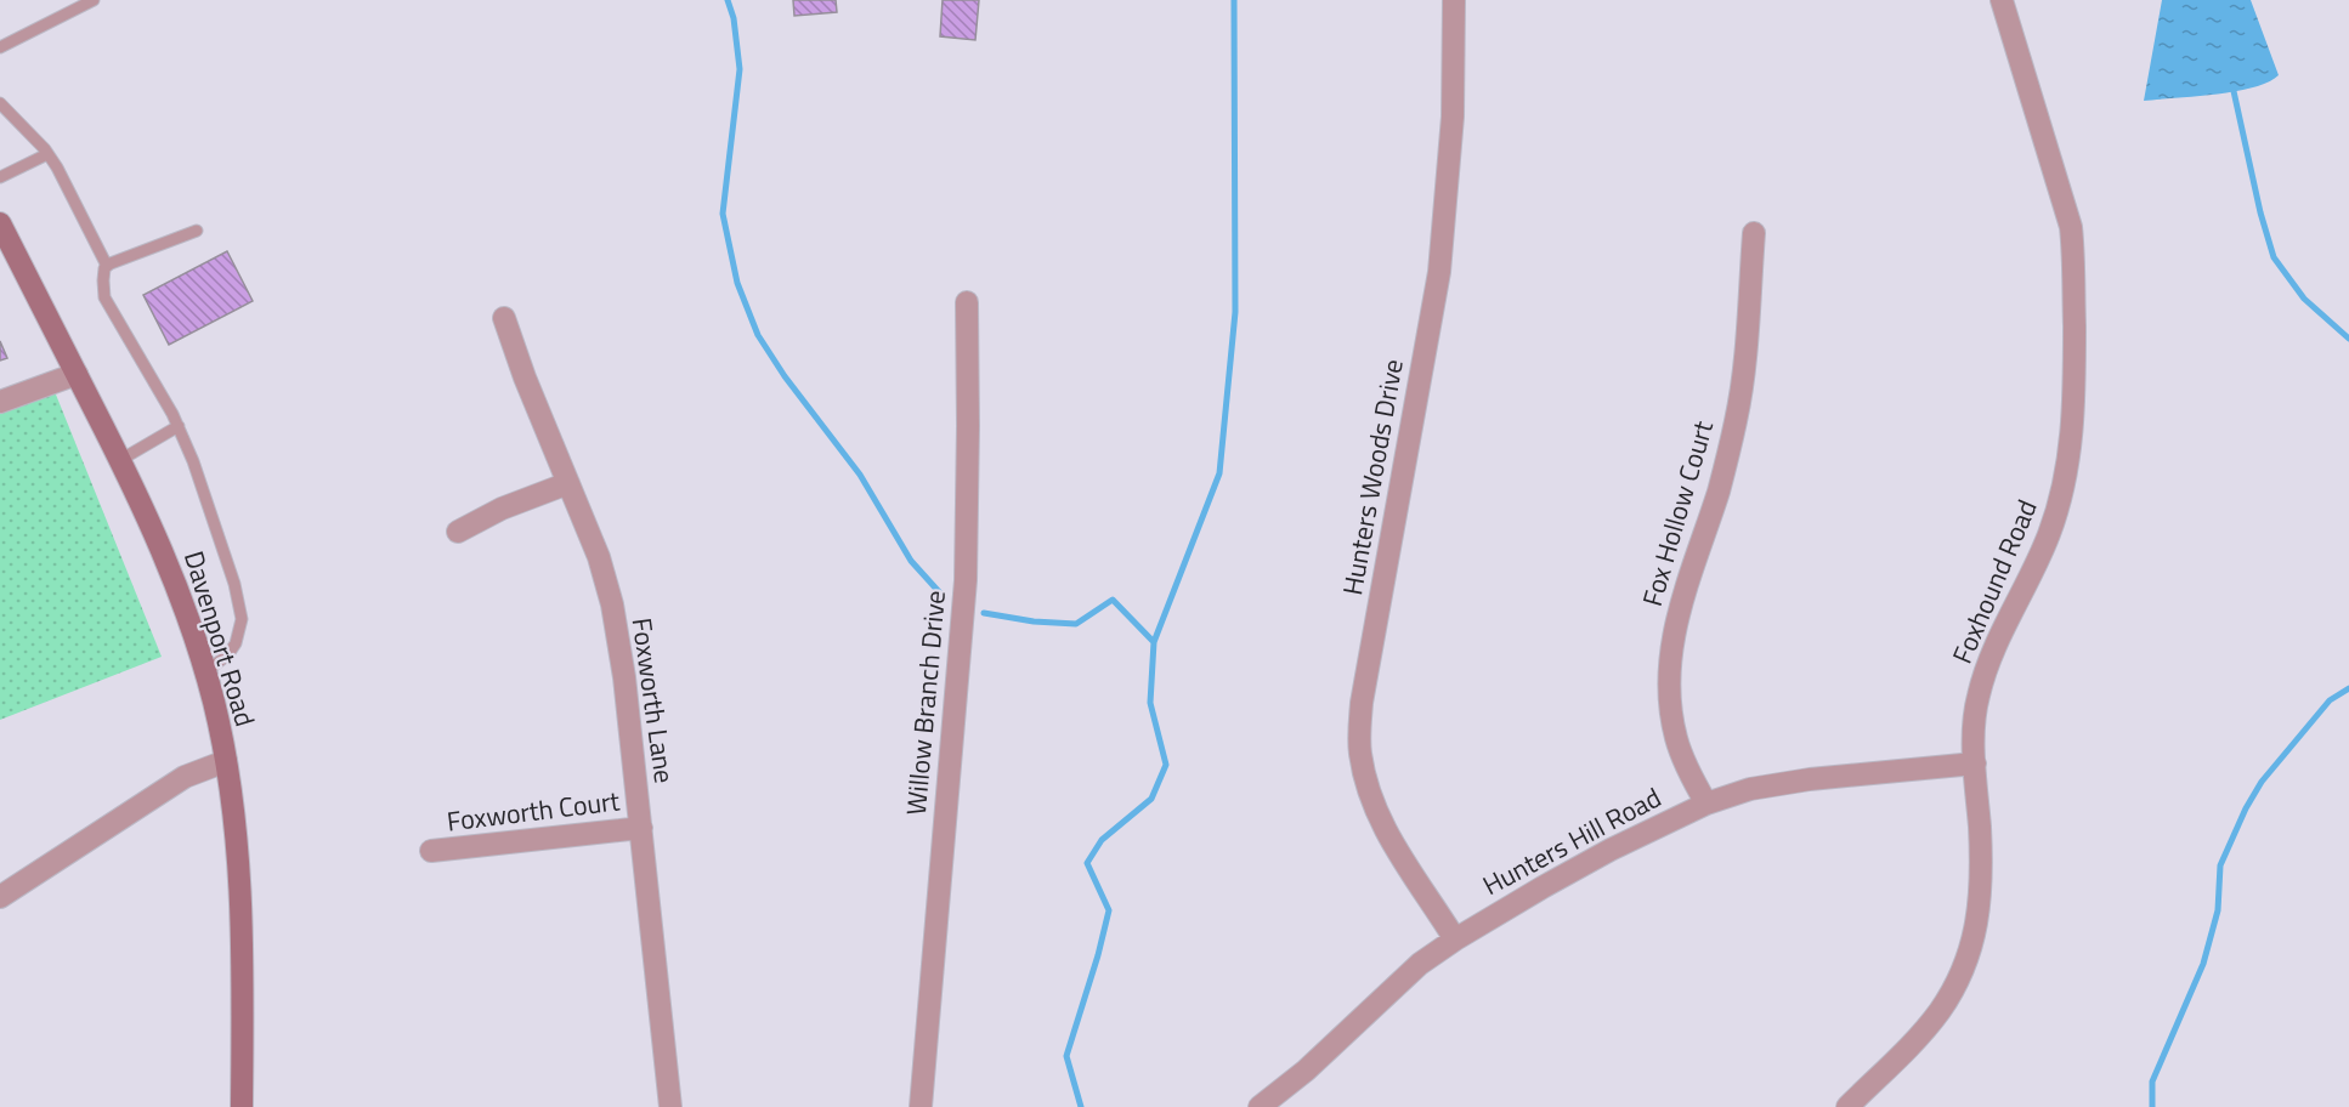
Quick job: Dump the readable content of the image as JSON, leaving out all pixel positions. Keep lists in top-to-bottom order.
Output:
{
  "streets": {
    "street": [
      "Hunters Woods Drive",
      "Fox Hollow Court",
      "Foxhound Road",
      "Davenport Road",
      "Foxworth Lane",
      "Willow Branch Drive",
      "Foxworth Court",
      "Hunters Hill Road"
    ]
  },
  "crossings": [
    ["Hunters Woods Drive", "Hunters Hill Road"],
    ["Fox Hollow Court", "Hunters Hill Road"],
    ["Foxhound Road", "Hunters Hill Road"],
    ["Foxworth Lane", "Foxworth Court"]
  ]
}
